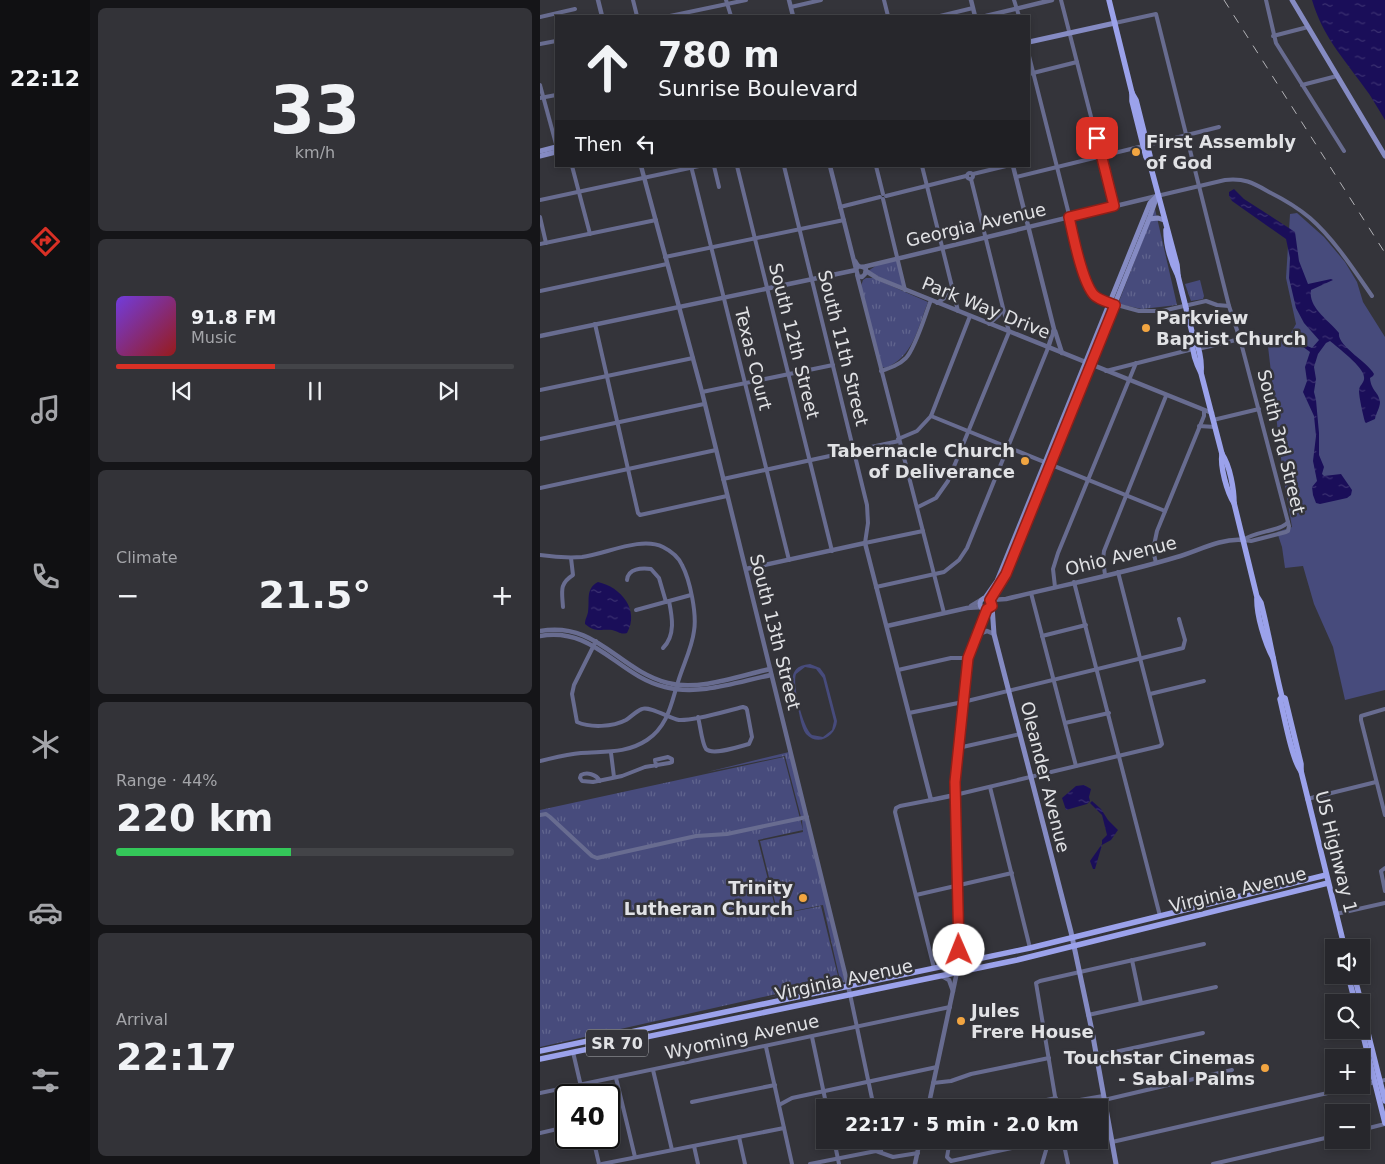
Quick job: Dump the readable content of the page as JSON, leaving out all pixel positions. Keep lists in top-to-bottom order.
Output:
{
  "streets": {
    "main road": [
      "Oleander Avenue",
      "US Highway 1",
      "Virginia Avenue",
      "SR 70"
    ],
    "street": [
      "Georgia Avenue",
      "Park Way Drive",
      "South 12th Street",
      "South 11th Street",
      "Texas Court",
      "South 3rd Street",
      "Ohio Avenue",
      "South 13th Street",
      "Wyoming Avenue"
    ]
  },
  "crossings": [
    ["Georgia Avenue", "Park Way Drive"],
    ["Georgia Avenue", "South 12th Street"],
    ["Georgia Avenue", "South 11th Street"],
    ["Georgia Avenue", "Texas Court"],
    ["Georgia Avenue", "South 3rd Street"],
    ["Georgia Avenue", "South 13th Street"],
    ["Georgia Avenue", "US Highway 1"],
    ["Park Way Drive", "US Highway 1"],
    ["South 11th Street", "Ohio Avenue"],
    ["South 3rd Street", "Ohio Avenue"],
    ["South 3rd Street", "US Highway 1"],
    ["Ohio Avenue", "Oleander Avenue"],
    ["Ohio Avenue", "US Highway 1"],
    ["South 13th Street", "Virginia Avenue"],
    ["South 13th Street", "Wyoming Avenue"],
    ["Oleander Avenue", "Virginia Avenue"],
    ["US Highway 1", "Virginia Avenue"]
  ],
  "places": [
    "First Assembly of God",
    "Parkview Baptist Church",
    "Tabernacle Church of Deliverance",
    "Trinity Lutheran Church",
    "Jules Frere House",
    "Touchstar Cinemas - Sabal Palms"
  ],
  "page": {
    "tabs": "22:12",
    "tile": [
      ["33", "km/h"],
      "Climate",
      ["Range · 44%", "220 km"],
      ["Arrival", "22:17"]
    ],
    "turn": ["780 m", "Sunrise Boulevard"],
    "then": "Then",
    "song": ["91.8 FM", "Music"],
    "heat": ["−", "21.5°", "+"],
    "map_buttons": ["+", "−"],
    "limit": "40",
    "trip": "22:17 · 5 min · 2.0 km"
  }
}
